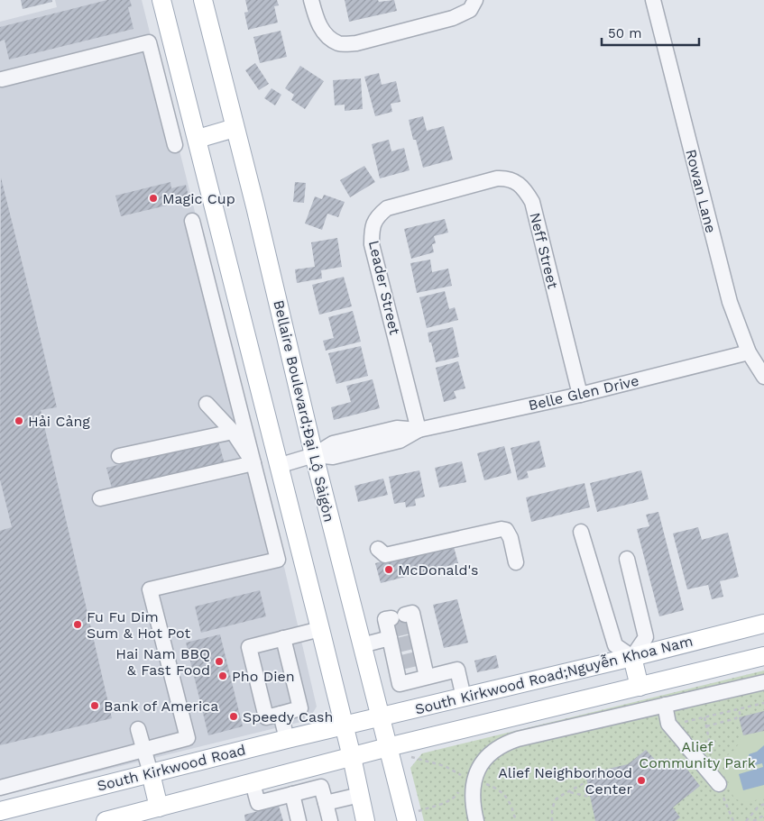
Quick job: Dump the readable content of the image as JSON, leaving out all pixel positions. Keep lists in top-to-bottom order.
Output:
{
  "streets": {
    "main road": ["Bellaire Boulevard;Đại Lộ Sàigòn", "South Kirkwood Road;Nguyễn Khoa Nam", "South Kirkwood Road"],
    "street": [
      "Rowan Lane",
      "Neff Street",
      "Leader Street",
      "Belle Glen Drive"
    ]
  },
  "crossings": [
    ["Rowan Lane", "Belle Glen Drive"],
    ["Neff Street", "Leader Street"],
    ["Neff Street", "Belle Glen Drive"],
    ["Leader Street", "Belle Glen Drive"],
    ["Belle Glen Drive", "Bellaire Boulevard;Đại Lộ Sàigòn"],
    ["Bellaire Boulevard;Đại Lộ Sàigòn", "South Kirkwood Road;Nguyễn Khoa Nam"],
    ["South Kirkwood Road;Nguyễn Khoa Nam", "South Kirkwood Road"]
  ],
  "parks": ["Alief Community Park"],
  "places": [
    "Magic Cup",
    "Hải Cảng",
    "McDonald's",
    "Fu Fu Dim Sum & Hot Pot",
    "Hai Nam BBQ & Fast Food",
    "Pho Dien",
    "Bank of America",
    "Speedy Cash",
    "Alief Neighborhood Center"
  ],
  "scale_bar": "50 m"
}
